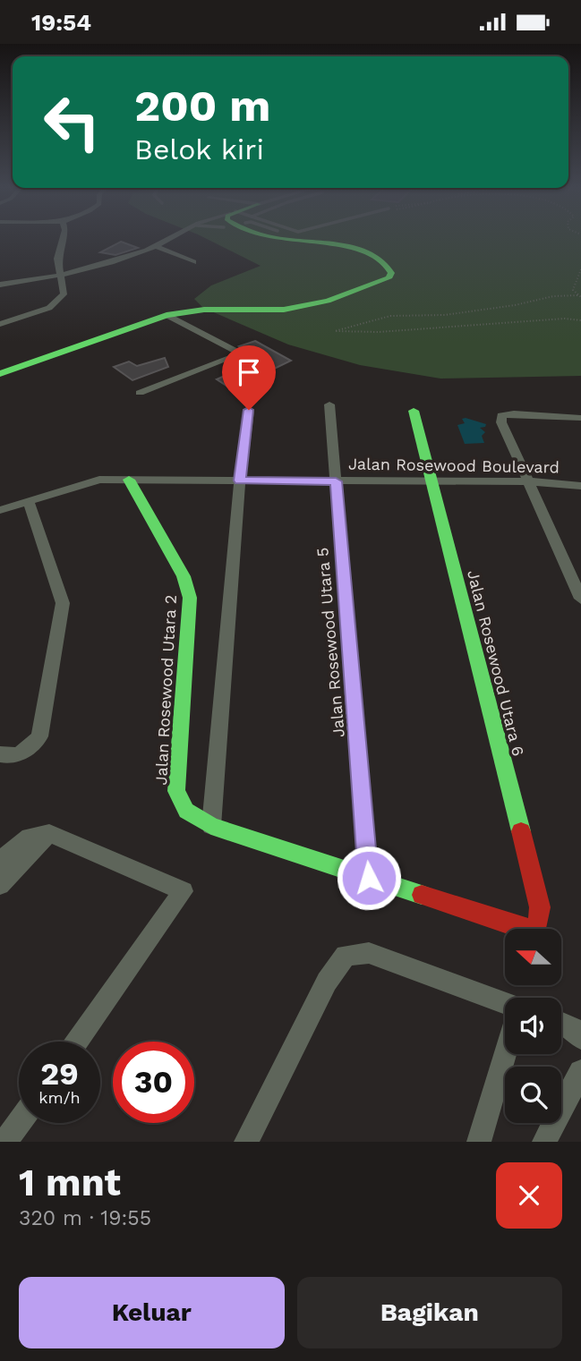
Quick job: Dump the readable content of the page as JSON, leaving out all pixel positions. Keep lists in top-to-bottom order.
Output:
{
  "streets": {
    "street": [
      "Jalan Rosewood Boulevard",
      "Jalan Rosewood Utara 5",
      "Jalan Rosewood Utara 6",
      "Jalan Rosewood Utara 2"
    ]
  },
  "crossings": [
    ["Jalan Rosewood Boulevard", "Jalan Rosewood Utara 5"],
    ["Jalan Rosewood Boulevard", "Jalan Rosewood Utara 6"],
    ["Jalan Rosewood Boulevard", "Jalan Rosewood Utara 2"],
    ["Jalan Rosewood Utara 5", "Jalan Rosewood Utara 2"],
    ["Jalan Rosewood Utara 6", "Jalan Rosewood Utara 2"]
  ],
  "north": "left",
  "page": {
    "status": "19:54",
    "turn": ["200 m", "Belok kiri"],
    "speed": "29 km/h",
    "limit": "30",
    "heading": ["1 mnt", "320 m · 19:55"],
    "buttons": ["Keluar", "Bagikan"]
  }
}
